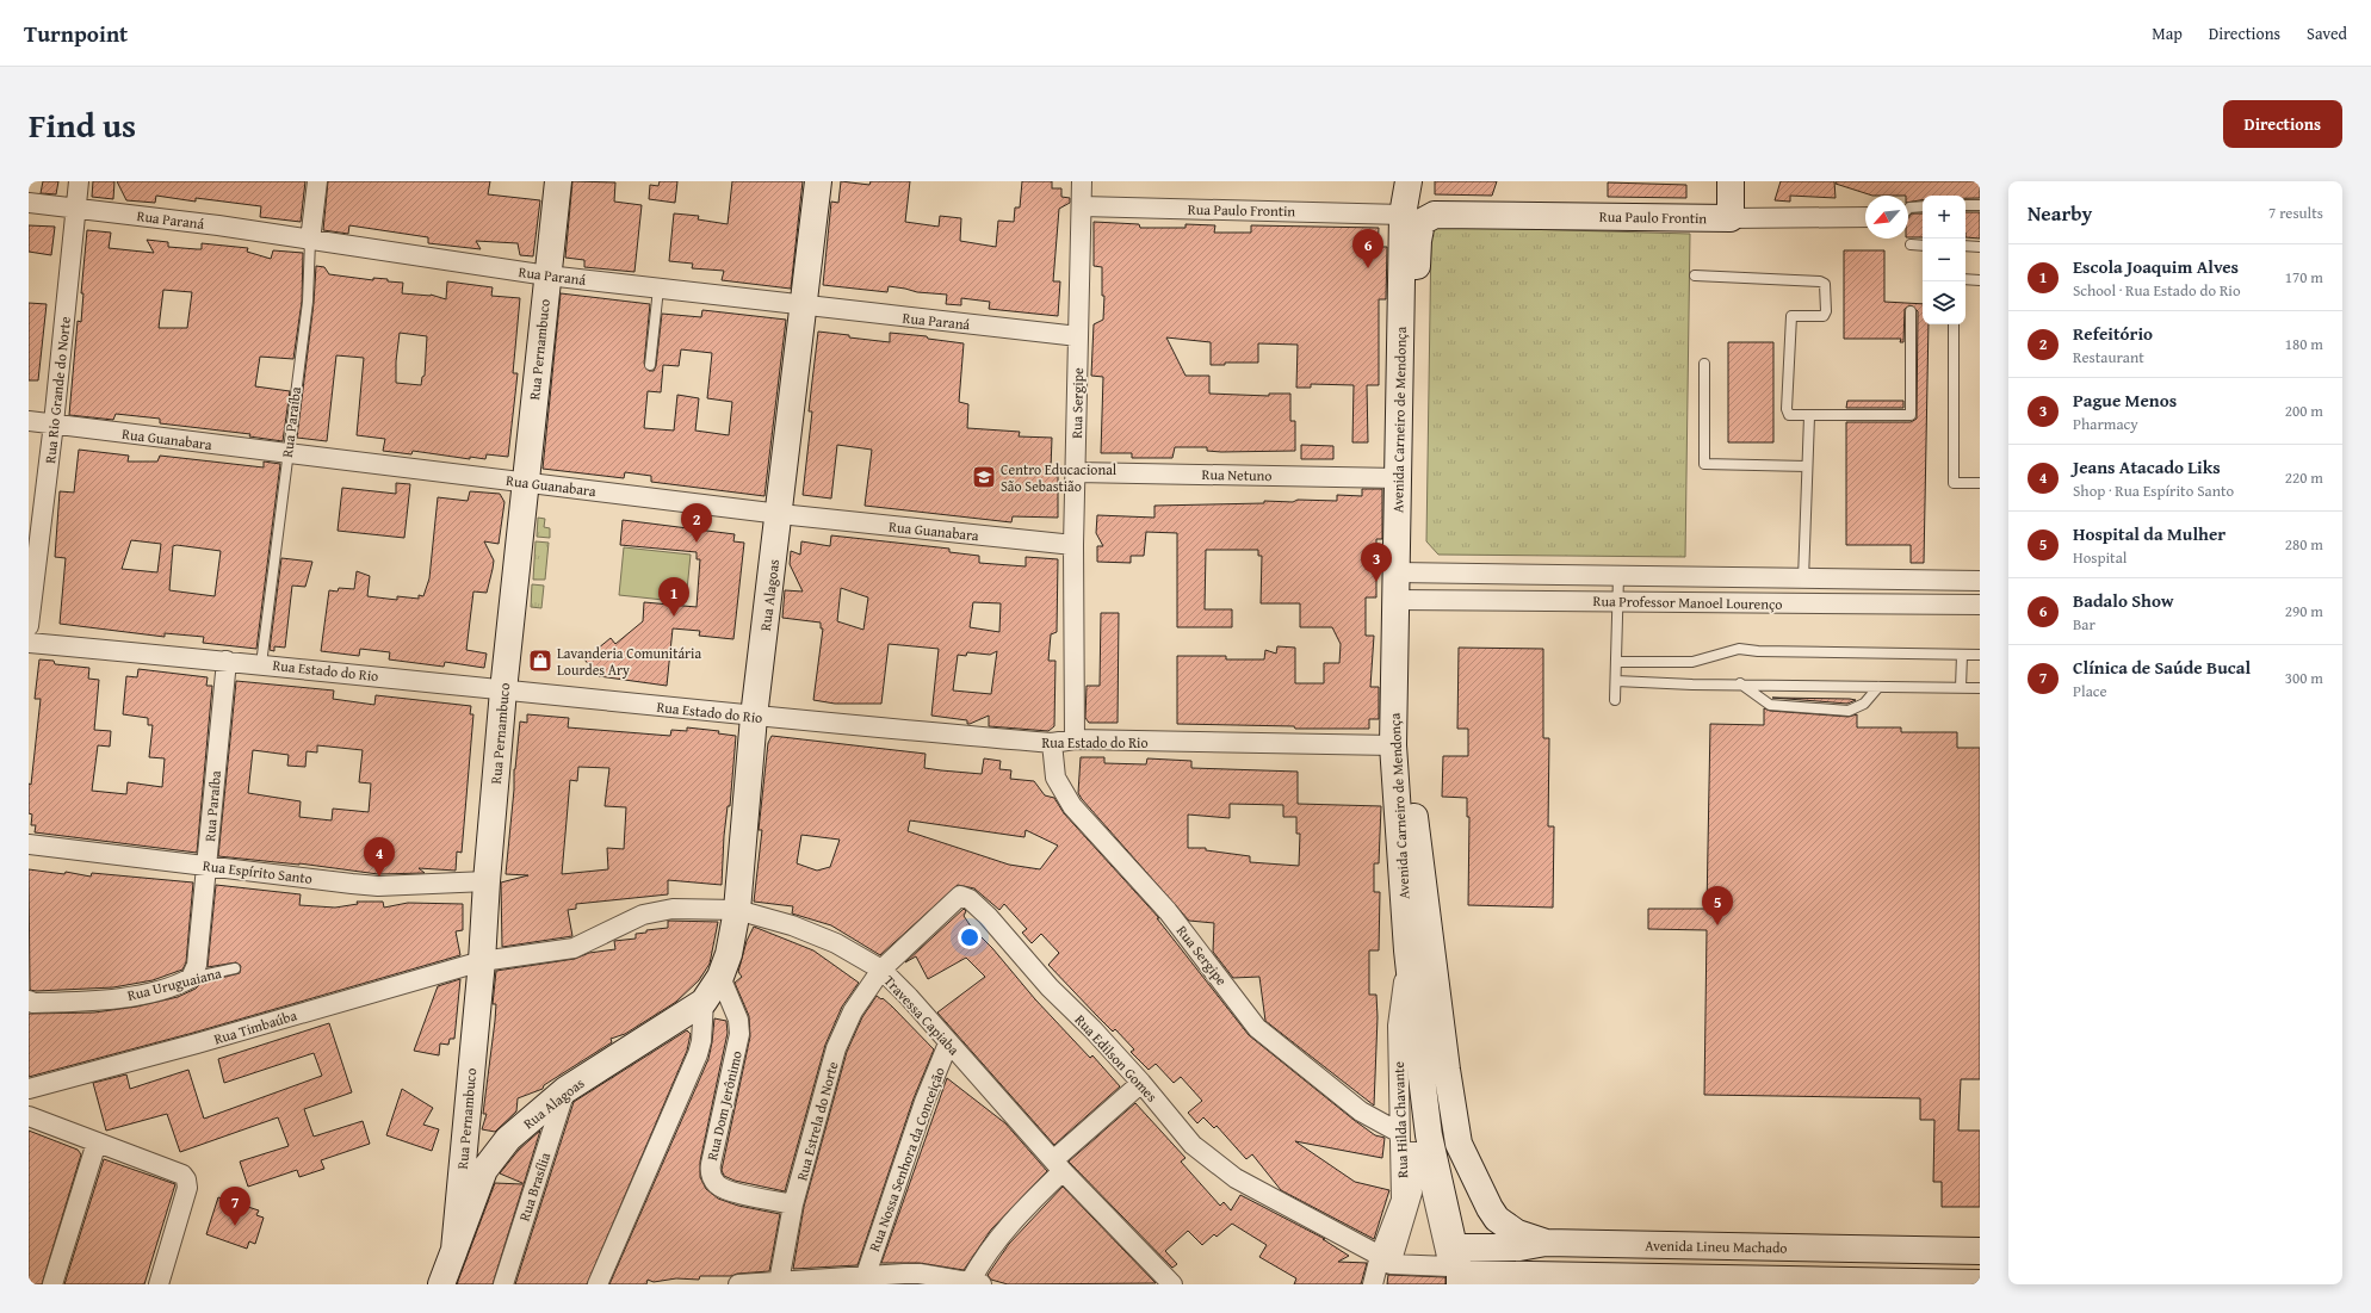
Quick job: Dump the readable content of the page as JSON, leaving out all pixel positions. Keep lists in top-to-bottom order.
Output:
{
  "streets": {
    "street": [
      "Rua Paulo Frontin",
      "Rua Paraná",
      "Rua Pernambuco",
      "Rua Rio Grande do Norte",
      "Rua Sergipe",
      "Avenida Carneiro de Mendonça",
      "Rua Paraíba",
      "Rua Guanabara",
      "Rua Netuno",
      "Rua Alagoas",
      "Rua Professor Manoel Lourenço",
      "Rua Estado do Rio",
      "Rua Espírito Santo",
      "Rua Uruguaiana",
      "Travessa Capiaba",
      "Rua Timbaúba",
      "Rua Edilson Gomes",
      "Rua Dom Jerônimo",
      "Rua Hilda Chavante",
      "Rua Estrela do Norte",
      "Rua Nossa Senhora da Conceição",
      "Rua Brasília",
      "Avenida Lineu Machado"
    ]
  },
  "crossings": [
    ["Rua Paulo Frontin", "Rua Sergipe"],
    ["Rua Paulo Frontin", "Avenida Carneiro de Mendonça"],
    ["Rua Paraná", "Rua Pernambuco"],
    ["Rua Paraná", "Rua Rio Grande do Norte"],
    ["Rua Paraná", "Rua Sergipe"],
    ["Rua Paraná", "Rua Paraíba"],
    ["Rua Paraná", "Rua Alagoas"],
    ["Rua Pernambuco", "Rua Guanabara"],
    ["Rua Pernambuco", "Rua Alagoas"],
    ["Rua Pernambuco", "Rua Estado do Rio"],
    ["Rua Pernambuco", "Rua Espírito Santo"],
    ["Rua Pernambuco", "Travessa Capiaba"],
    ["Rua Pernambuco", "Rua Timbaúba"],
    ["Rua Rio Grande do Norte", "Rua Guanabara"],
    ["Rua Sergipe", "Rua Guanabara"],
    ["Rua Sergipe", "Rua Netuno"],
    ["Rua Sergipe", "Rua Estado do Rio"],
    ["Rua Sergipe", "Rua Hilda Chavante"],
    ["Avenida Carneiro de Mendonça", "Rua Netuno"],
    ["Avenida Carneiro de Mendonça", "Rua Professor Manoel Lourenço"],
    ["Avenida Carneiro de Mendonça", "Rua Estado do Rio"],
    ["Avenida Carneiro de Mendonça", "Rua Hilda Chavante"],
    ["Avenida Carneiro de Mendonça", "Avenida Lineu Machado"],
    ["Rua Paraíba", "Rua Guanabara"],
    ["Rua Paraíba", "Rua Estado do Rio"],
    ["Rua Paraíba", "Rua Espírito Santo"],
    ["Rua Paraíba", "Rua Uruguaiana"],
    ["Rua Guanabara", "Rua Alagoas"],
    ["Rua Alagoas", "Rua Estado do Rio"],
    ["Rua Alagoas", "Travessa Capiaba"],
    ["Rua Alagoas", "Rua Dom Jerônimo"],
    ["Rua Alagoas", "Rua Brasília"],
    ["Travessa Capiaba", "Rua Timbaúba"],
    ["Travessa Capiaba", "Rua Edilson Gomes"],
    ["Travessa Capiaba", "Rua Estrela do Norte"],
    ["Travessa Capiaba", "Rua Nossa Senhora da Conceição"],
    ["Rua Edilson Gomes", "Rua Hilda Chavante"],
    ["Rua Edilson Gomes", "Rua Estrela do Norte"],
    ["Rua Dom Jerônimo", "Rua Estrela do Norte"]
  ],
  "places": {
    "school or university": ["Centro Educacional São Sebastião"],
    "shop": ["Lavanderia Comunitária Lourdes Ary"]
  },
  "north": "bottom left",
  "page": {
    "header": "Turnpoint",
    "nav": ["Map", "Directions", "Saved"],
    "title": "Find us",
    "buttons": "Directions",
    "heading": ["Nearby", "7 results"],
    "map_buttons": ["+", "−"],
    "pins": [
      "6",
      "2",
      "3",
      "1",
      "4",
      "5",
      "7"
    ],
    "list": [
      {
        "mark": "1",
        "name": "Escola Joaquim Alves",
        "note": "School · Rua Estado do Rio",
        "value": "170 m"
      },
      {
        "mark": "2",
        "name": "Refeitório",
        "note": "Restaurant",
        "value": "180 m"
      },
      {
        "mark": "3",
        "name": "Pague Menos",
        "note": "Pharmacy",
        "value": "200 m"
      },
      {
        "mark": "4",
        "name": "Jeans Atacado Liks",
        "note": "Shop · Rua Espírito Santo",
        "value": "220 m"
      },
      {
        "mark": "5",
        "name": "Hospital da Mulher",
        "note": "Hospital",
        "value": "280 m"
      },
      {
        "mark": "6",
        "name": "Badalo Show",
        "note": "Bar",
        "value": "290 m"
      },
      {
        "mark": "7",
        "name": "Clínica de Saúde Bucal",
        "note": "Place",
        "value": "300 m"
      }
    ]
  }
}
